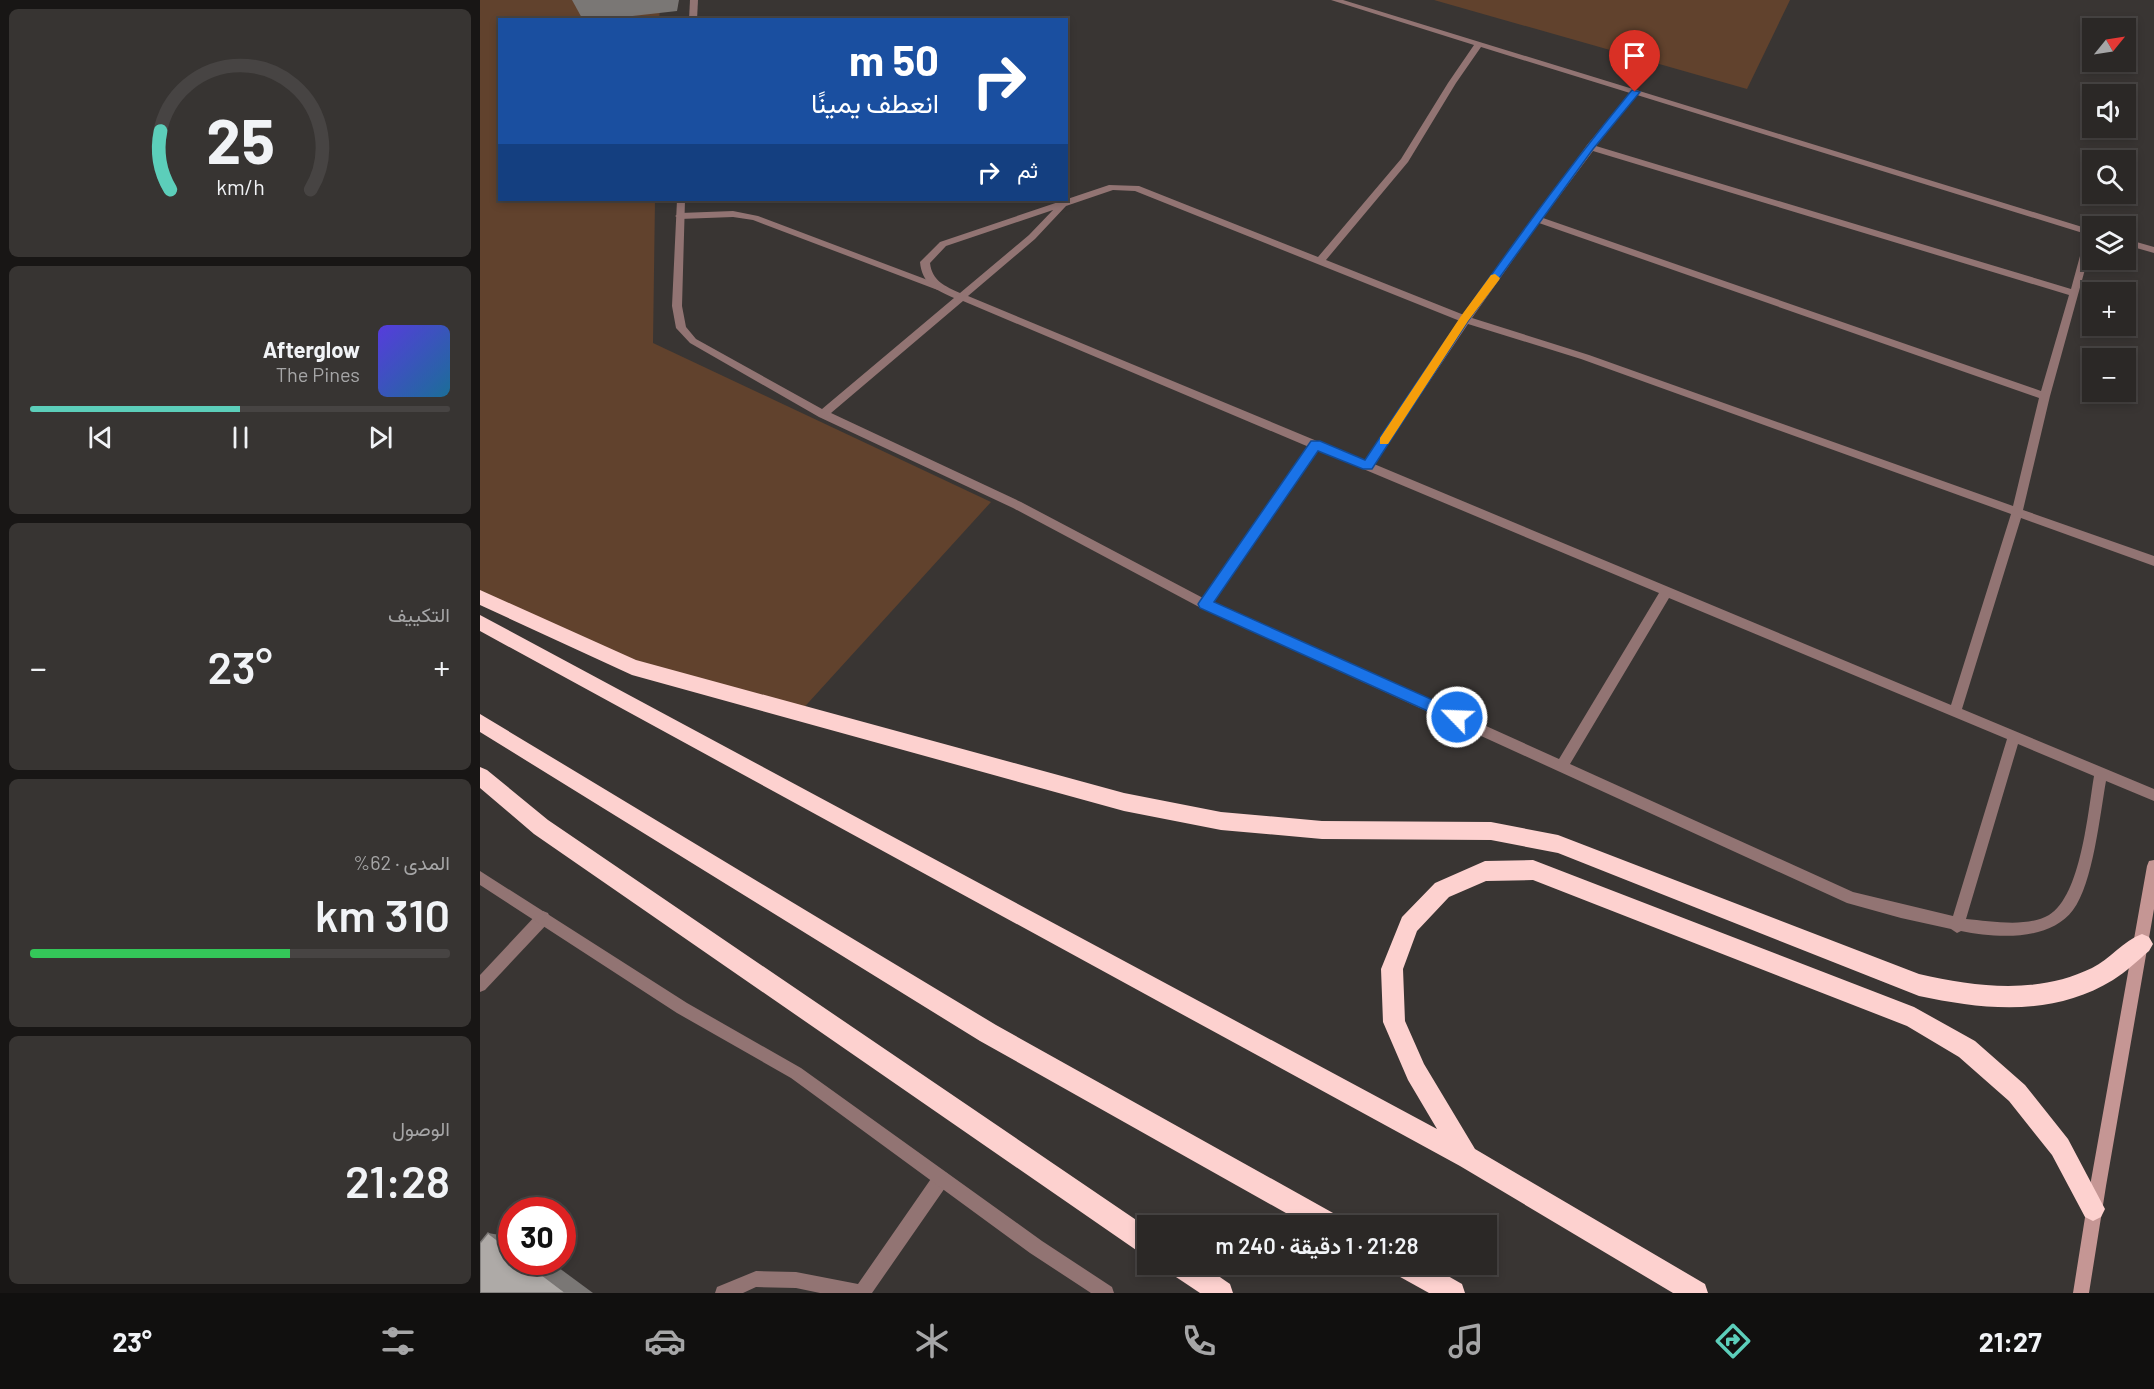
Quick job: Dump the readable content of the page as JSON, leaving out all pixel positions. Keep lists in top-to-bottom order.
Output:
{
  "north": "top right",
  "page": {
    "map_buttons": ["+", "−"],
    "turn": ["50 m", "انعطف يمينًا"],
    "then": "ثم",
    "song": ["Afterglow", "The Pines"],
    "tile": [
      "التكييف",
      ["المدى · 62%", "310 km"],
      ["الوصول", "21:28"]
    ],
    "heat": ["−", "23°", "+"],
    "limit": "30",
    "trip": "21:28 · 1 دقيقة · 240 m",
    "tabs": ["21:27", "23°"],
    "gauge": ["25", "km/h"]
  }
}
